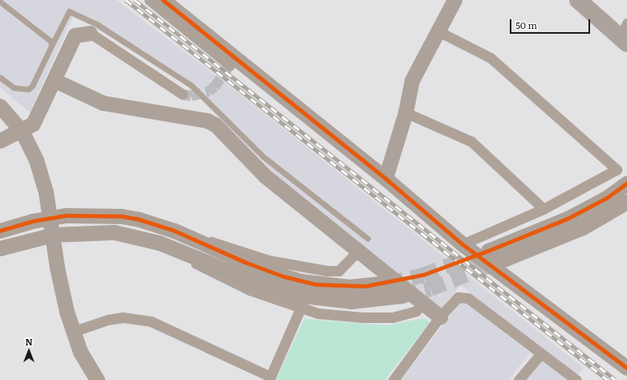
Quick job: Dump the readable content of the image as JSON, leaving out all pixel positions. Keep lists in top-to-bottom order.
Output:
{
  "scale_bar": "50 m",
  "north": "top"
}
